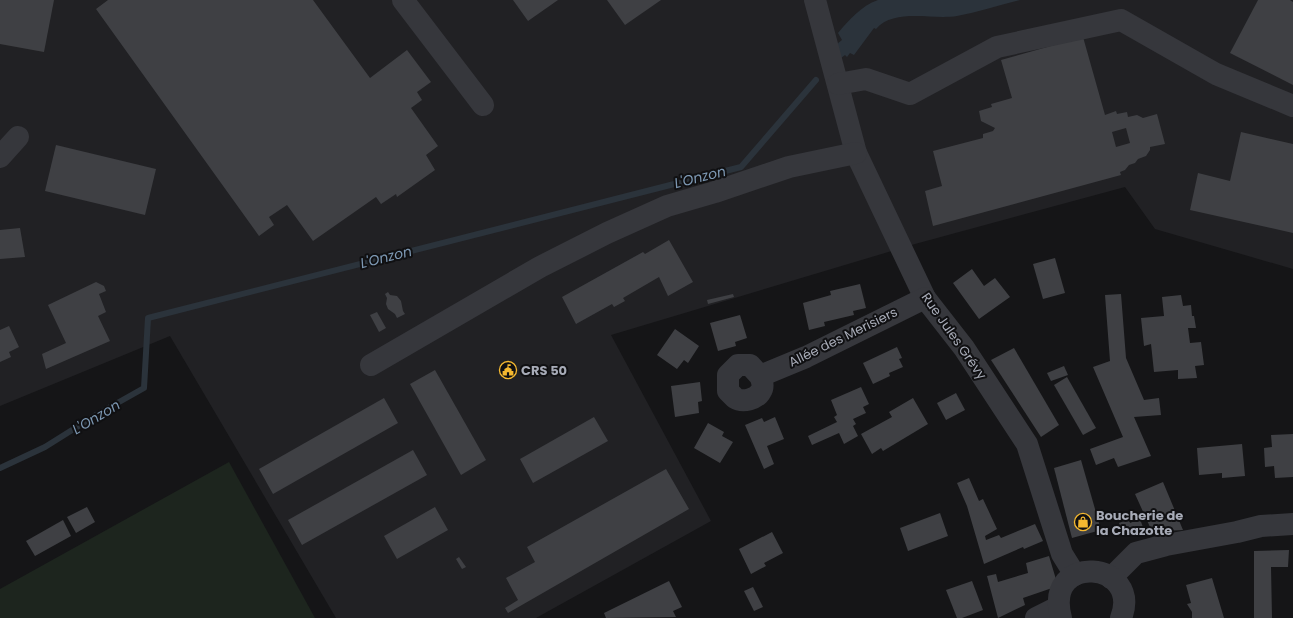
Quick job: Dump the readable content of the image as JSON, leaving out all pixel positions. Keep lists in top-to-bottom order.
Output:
{
  "streets": {
    "street": ["Rue Jules Grévy", "Allée des Merisiers"]
  },
  "crossings": [
    ["Rue Jules Grévy", "Allée des Merisiers"]
  ],
  "water": ["L'Onzon"],
  "places": {
    "public building": ["CRS 50"],
    "shop": ["Boucherie de la Chazotte"]
  }
}
